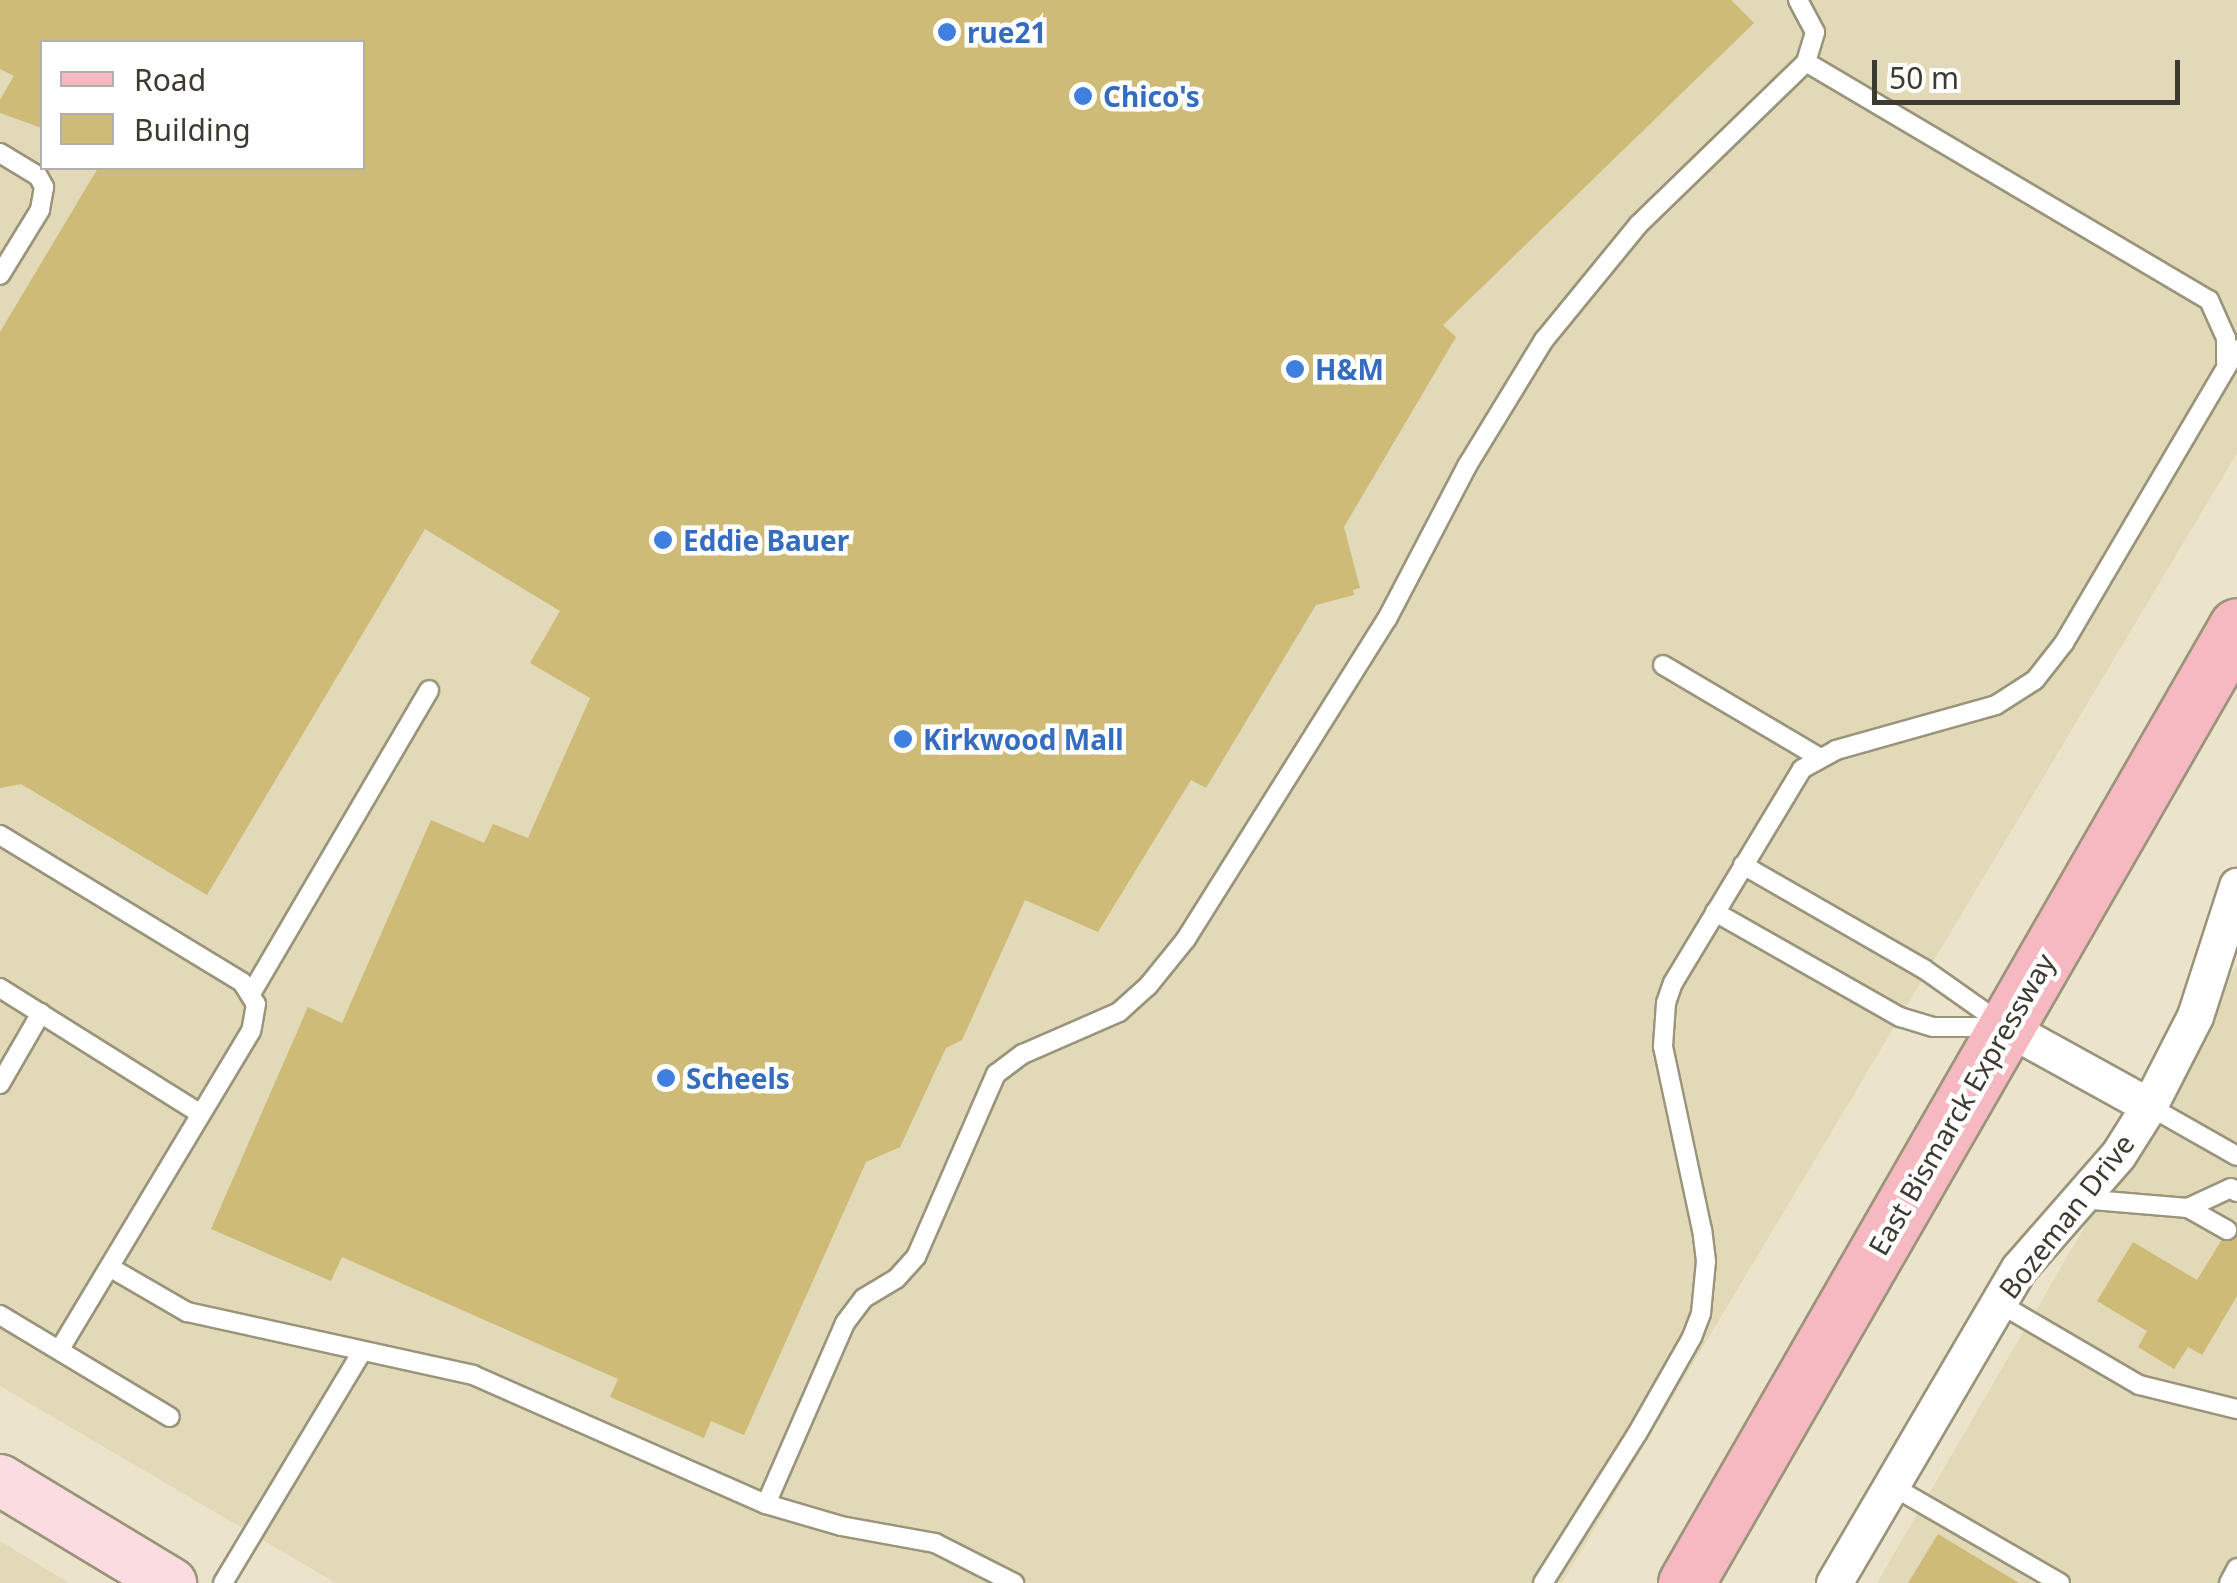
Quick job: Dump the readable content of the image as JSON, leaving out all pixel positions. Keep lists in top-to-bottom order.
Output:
{
  "streets": {
    "main road": ["East Bismarck Expressway"],
    "street": ["Bozeman Drive"]
  },
  "places": [
    "rue21",
    "Chico's",
    "H&M",
    "Eddie Bauer",
    "Kirkwood Mall",
    "Scheels"
  ],
  "legend": ["Road", "Building"],
  "scale_bar": "50 m"
}
